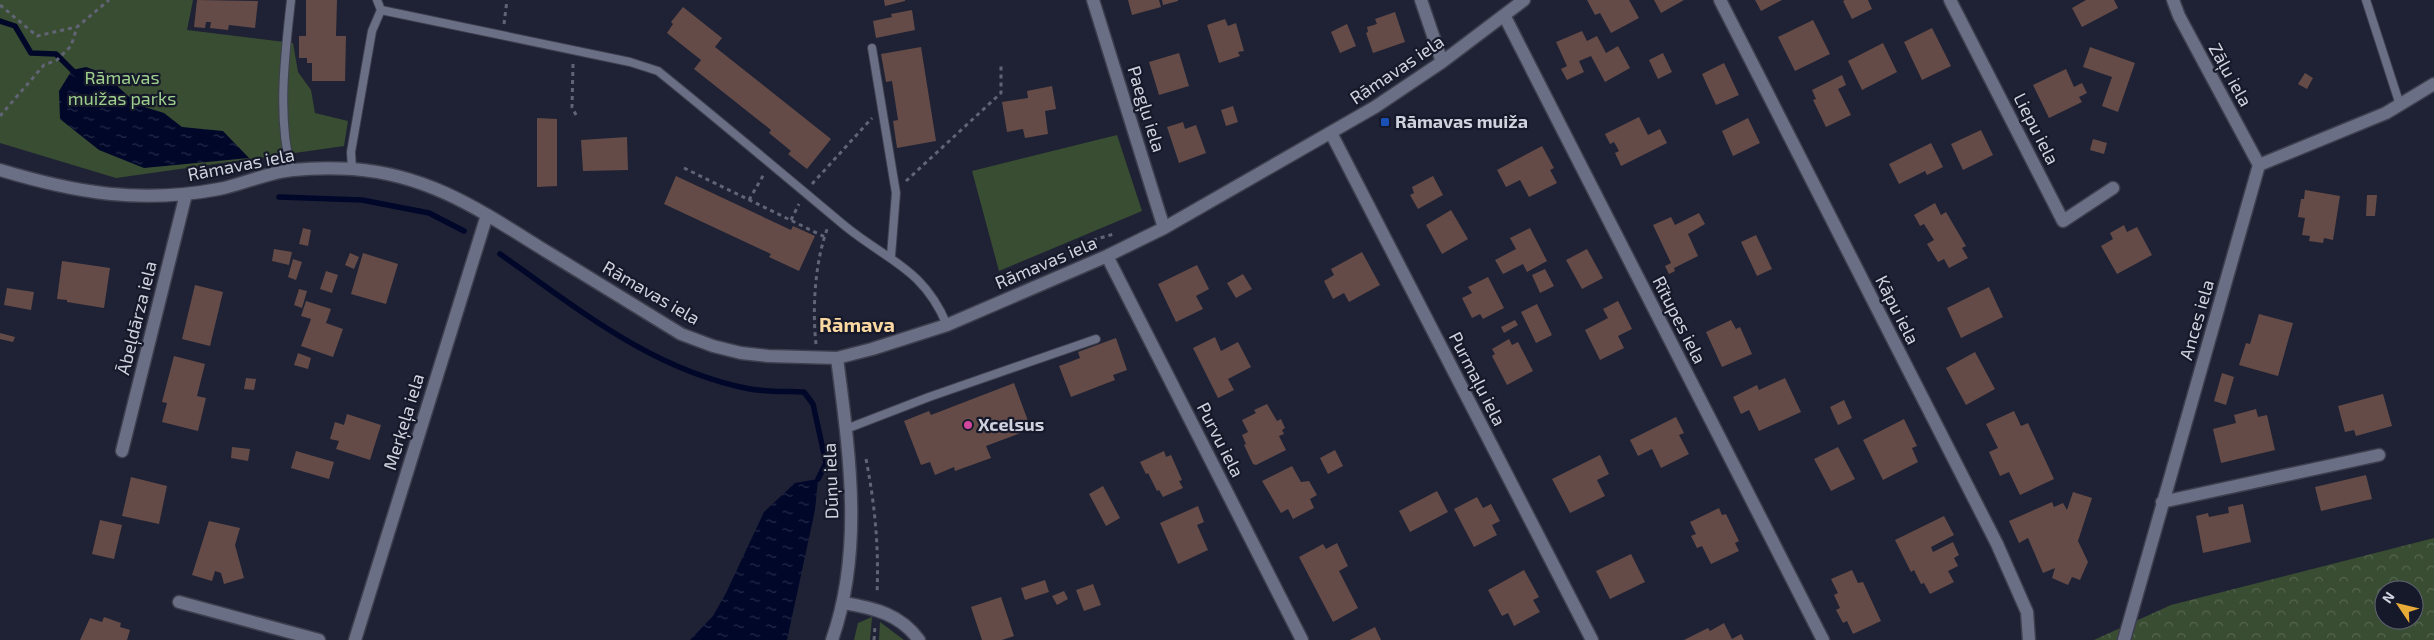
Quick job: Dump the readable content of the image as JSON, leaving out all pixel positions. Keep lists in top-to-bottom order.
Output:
{
  "streets": {
    "street": [
      "Rāmavas iela",
      "Zāļu iela",
      "Paegļu iela",
      "Liepu iela",
      "Kāpu iela",
      "Ābeļdārza iela",
      "Rītupes iela",
      "Ances iela",
      "Purmaļu iela",
      "Merķeļa iela",
      "Purvu iela",
      "Dūņu iela"
    ]
  },
  "crossings": [
    ["Rāmavas iela", "Paegļu iela"],
    ["Rāmavas iela", "Ābeļdārza iela"],
    ["Rāmavas iela", "Rītupes iela"],
    ["Rāmavas iela", "Purmaļu iela"],
    ["Rāmavas iela", "Merķeļa iela"],
    ["Rāmavas iela", "Purvu iela"],
    ["Rāmavas iela", "Dūņu iela"],
    ["Zāļu iela", "Ances iela"]
  ],
  "districts": ["Rāmava"],
  "parks": ["Rāmavas muižas parks"],
  "places": {
    "transit": ["Rāmavas muiža"],
    "other": ["Xcelsus"]
  },
  "north": "top left"
}
